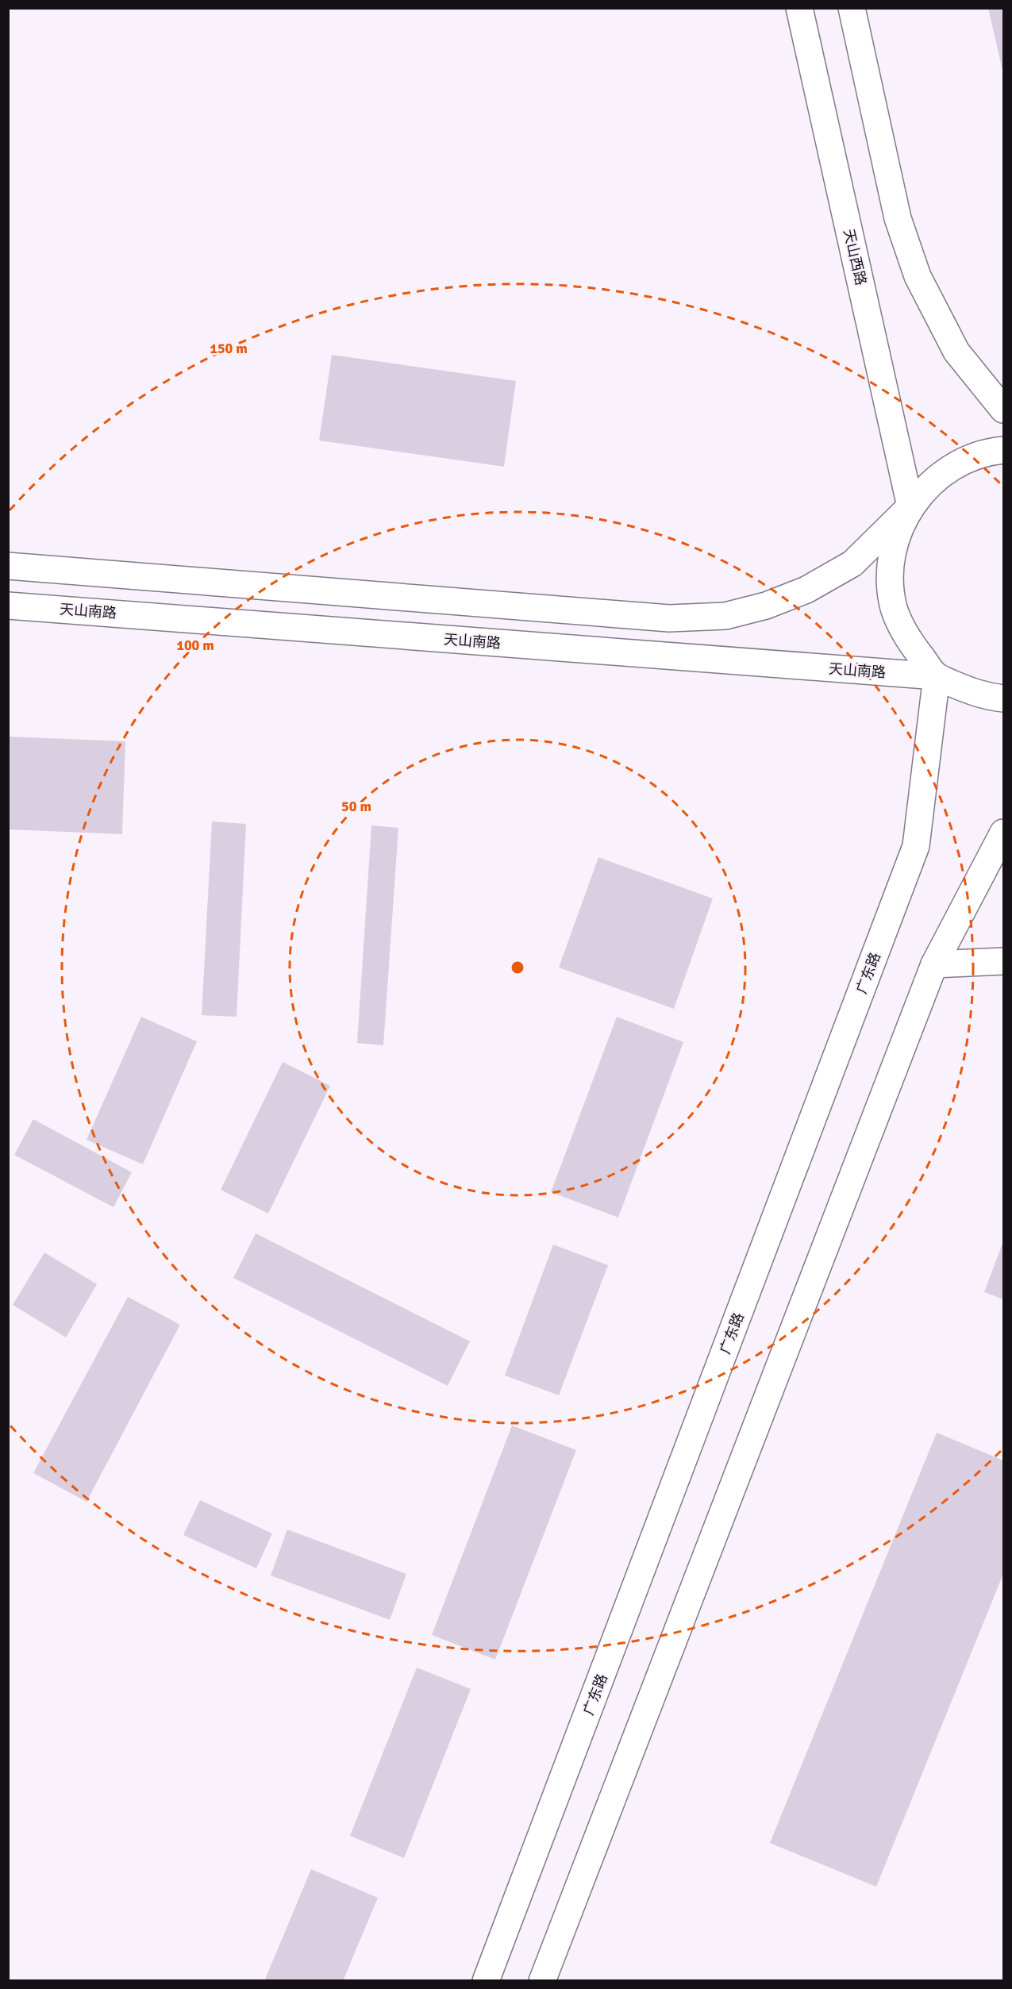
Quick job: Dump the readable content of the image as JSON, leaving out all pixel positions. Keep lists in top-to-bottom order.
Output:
{
  "streets": {
    "main road": ["天山西路", "天山南路", "广东路"]
  },
  "crossings": [
    ["天山南路", "广东路"]
  ],
  "rings": ["150 m", "100 m", "50 m"]
}
